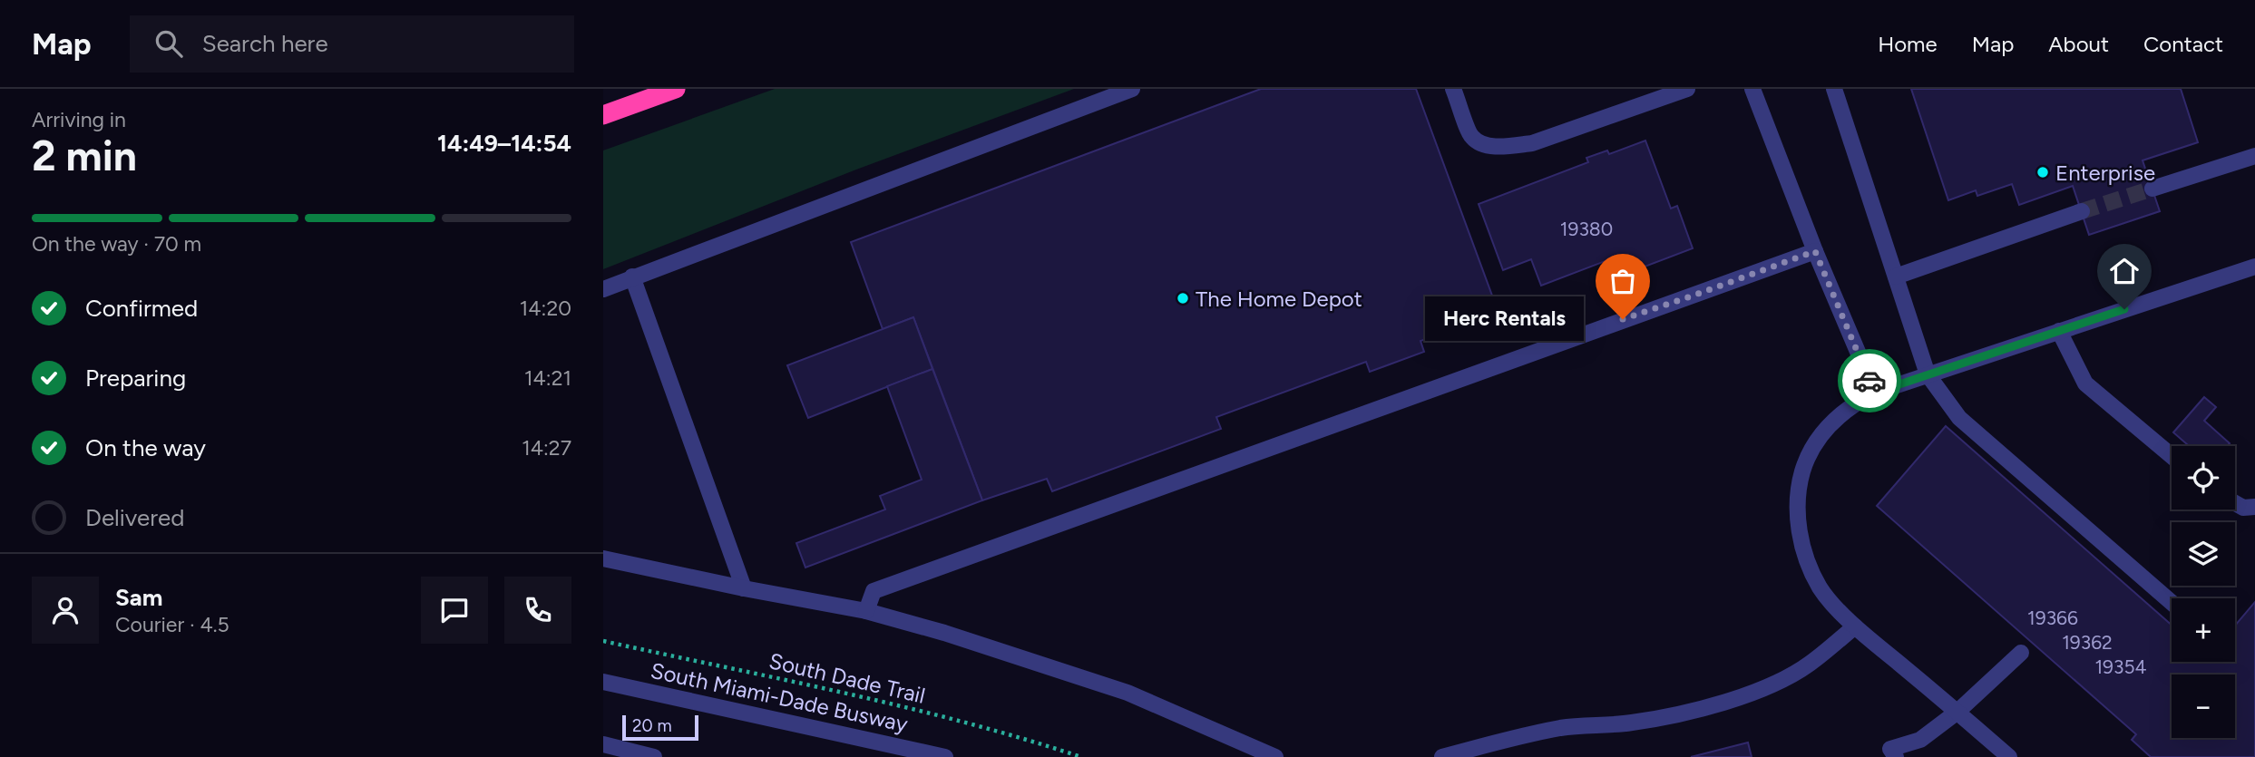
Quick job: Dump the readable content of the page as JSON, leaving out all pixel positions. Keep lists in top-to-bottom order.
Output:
{
  "streets": {
    "street": ["South Miami-Dade Busway"],
    "path": ["South Dade Trail"]
  },
  "places": ["Enterprise", "The Home Depot", "Herc Rentals"],
  "house_numbers": [
    "19380",
    "19366",
    "19362",
    "19354"
  ],
  "scale_bar": "20 m",
  "page": {
    "header": "Map",
    "search": "Search here",
    "nav": [
      "Home",
      "Map",
      "About",
      "Contact"
    ],
    "heading": ["2 min", "Arriving in", "14:49–14:54"],
    "panel": ["Sam", "Courier · 4.5"],
    "bar": "On the way · 70 m",
    "list": [
      ["Confirmed", "14:20"],
      ["Preparing", "14:21"],
      ["On the way", "14:27"],
      "Delivered"
    ],
    "bubble": "Herc Rentals",
    "map_buttons": ["+", "−"],
    "scale": "20 m"
  }
}
